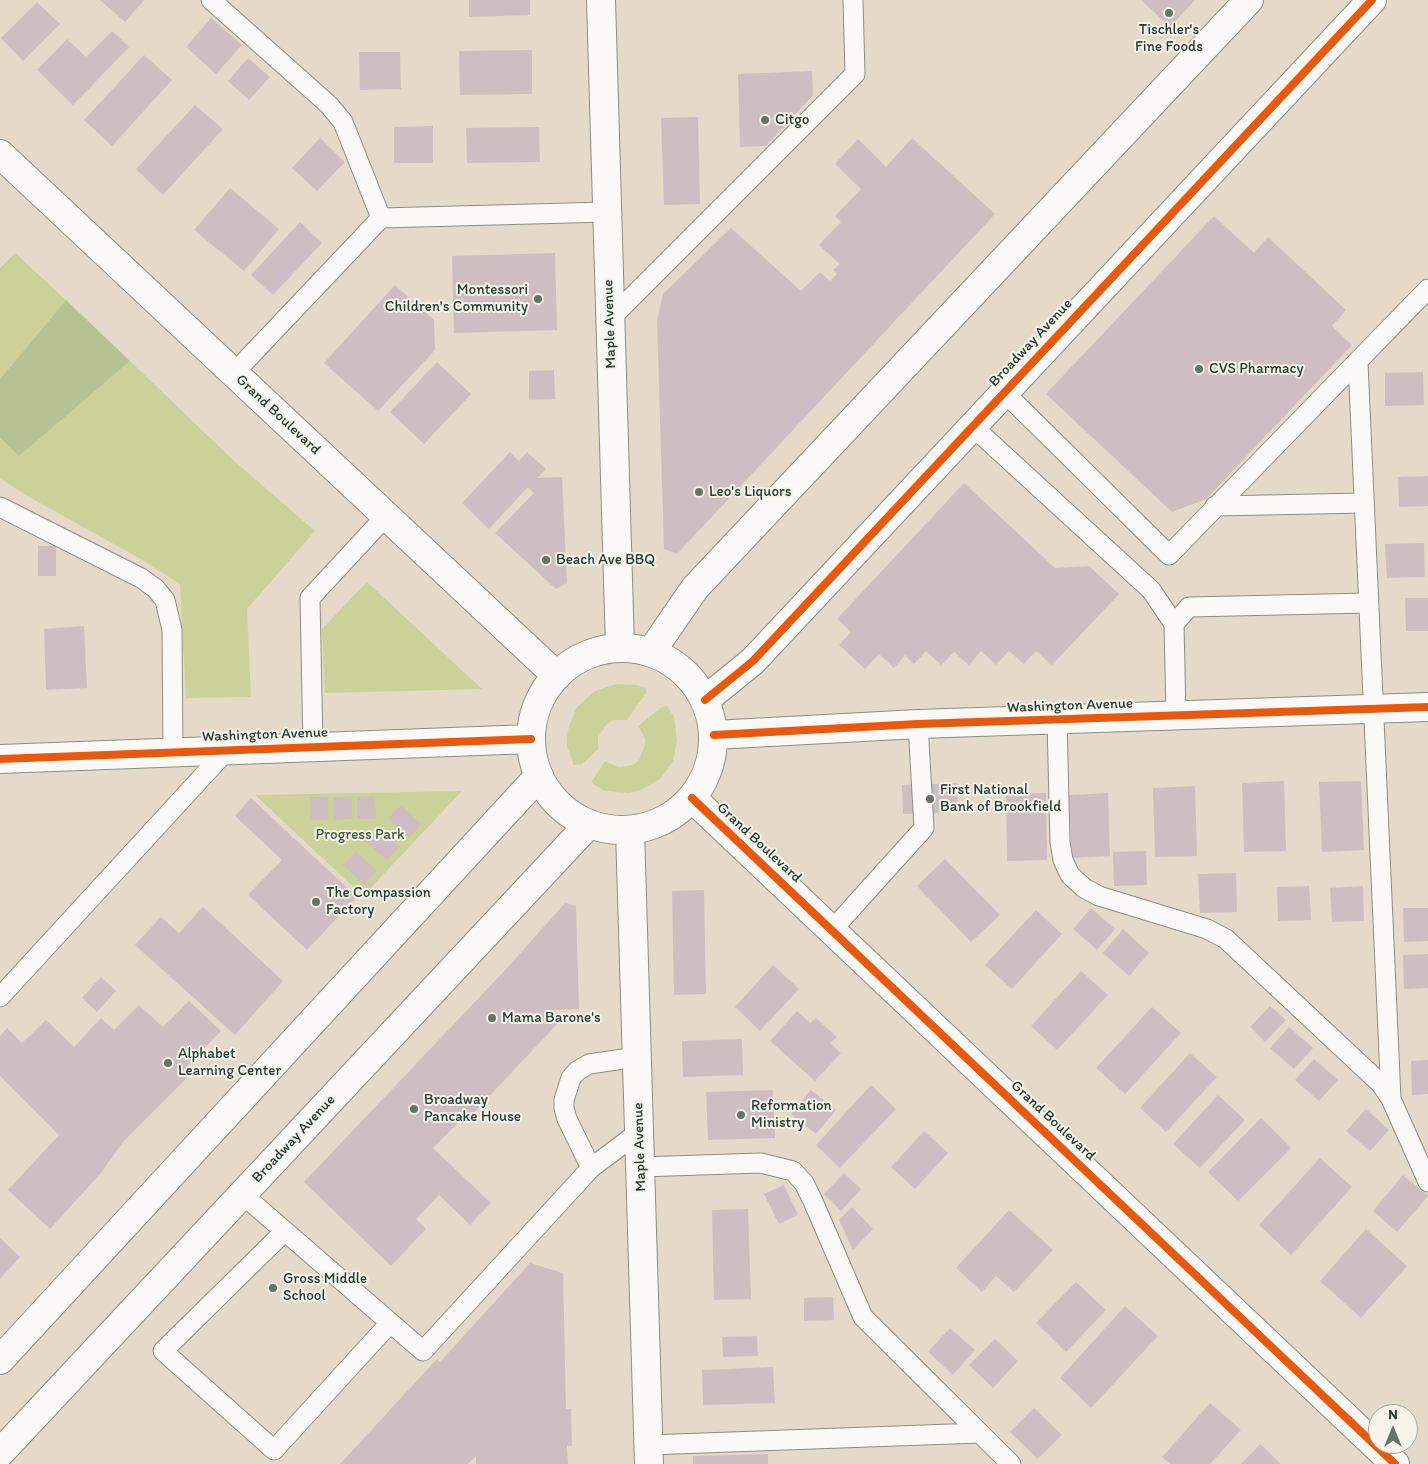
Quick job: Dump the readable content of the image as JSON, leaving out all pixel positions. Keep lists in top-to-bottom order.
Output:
{
  "streets": {
    "street": [
      "Maple Avenue",
      "Broadway Avenue",
      "Grand Boulevard",
      "Washington Avenue"
    ]
  },
  "parks": ["Progress Park"],
  "places": [
    "Tischler's Fine Foods",
    "Citgo",
    "Montessori Children's Community",
    "CVS Pharmacy",
    "Leo's Liquors",
    "Beach Ave BBQ",
    "First National Bank of Brookfield",
    "The Compassion Factory",
    "Mama Barone's",
    "Alphabet Learning Center",
    "Broadway Pancake House",
    "Reformation Ministry",
    "Gross Middle School"
  ],
  "north": "top"
}
